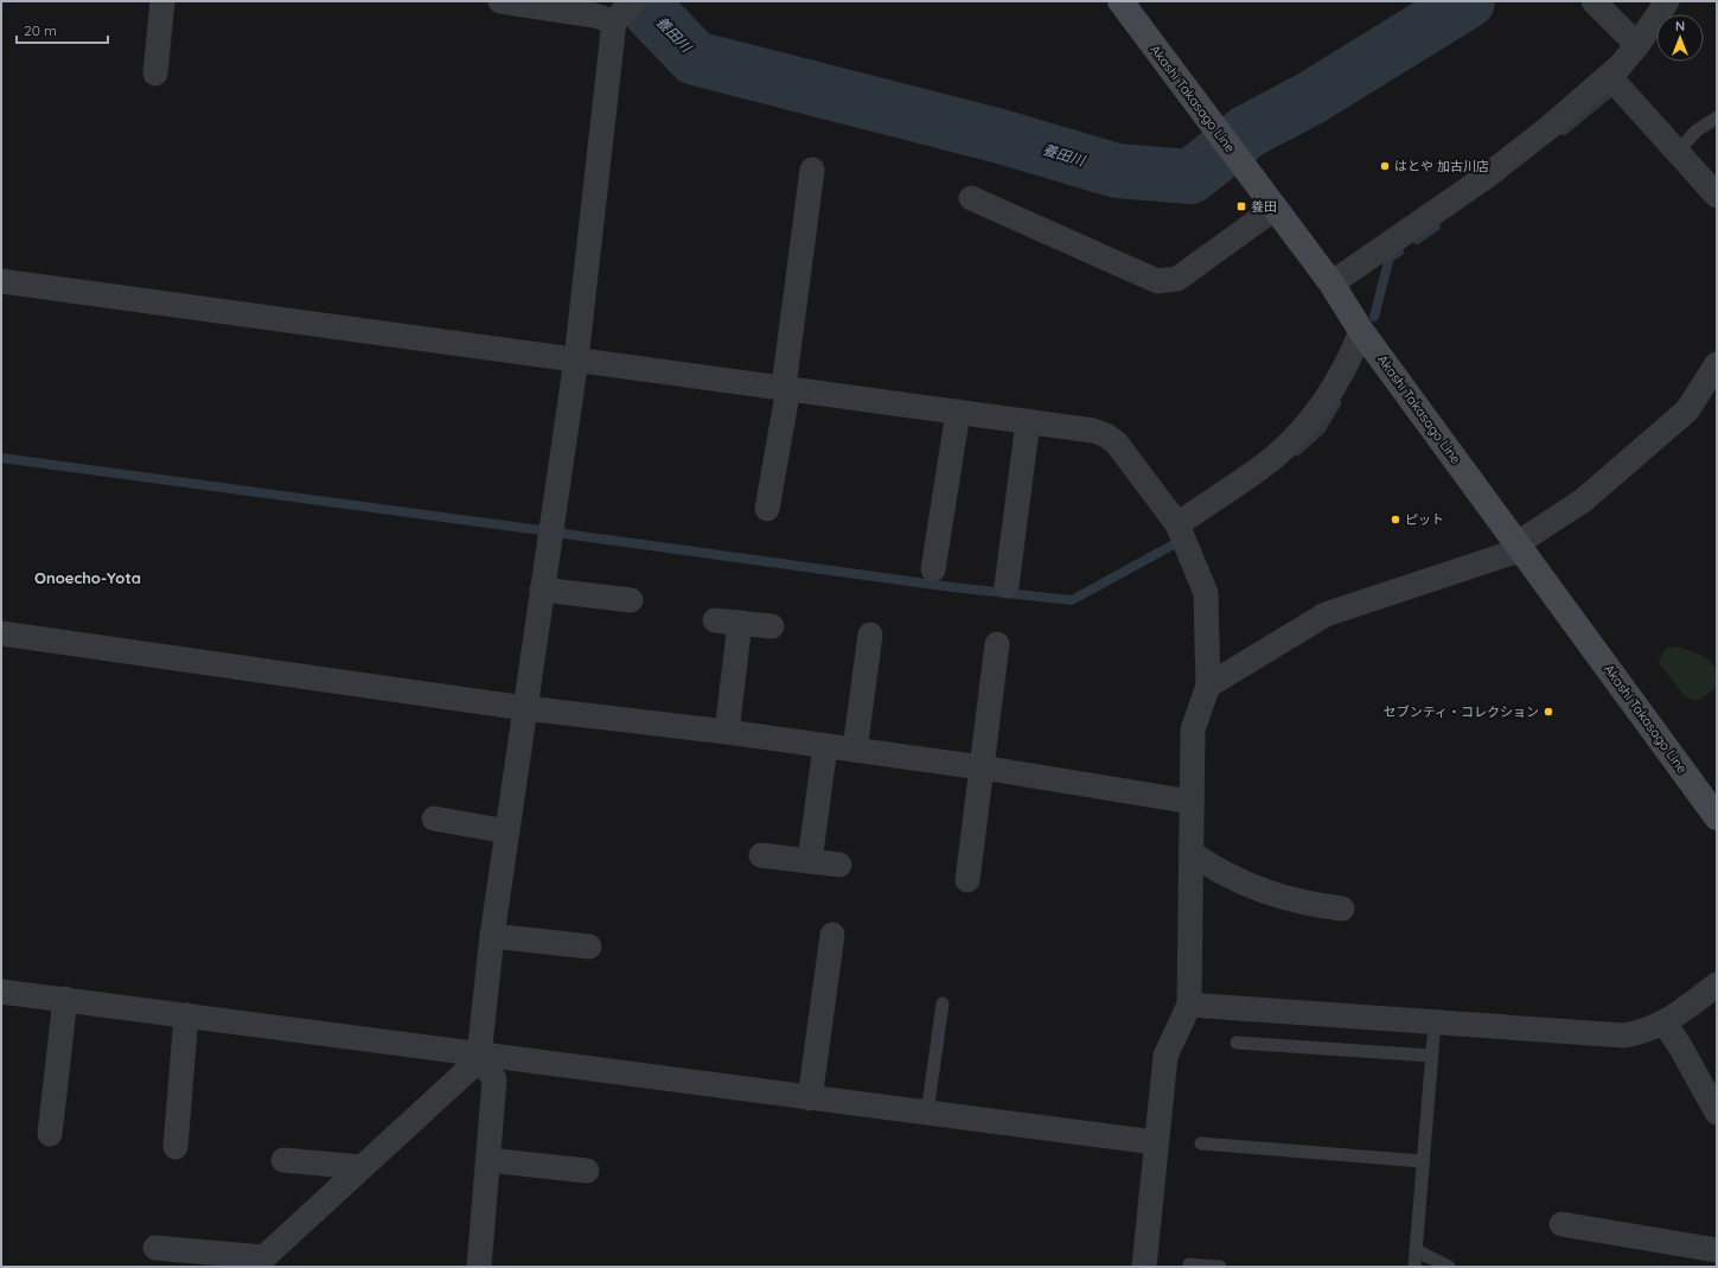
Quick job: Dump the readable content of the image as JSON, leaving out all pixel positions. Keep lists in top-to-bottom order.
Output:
{
  "streets": {
    "main road": ["Akashi Takasago Line"]
  },
  "districts": ["Onoecho-Yota"],
  "water": ["養田川"],
  "places": {
    "other": ["はとや 加古川店", "ピット", "セブンティ・コレクション"],
    "transit": ["養田"]
  },
  "scale_bar": "20 m",
  "north": "top"
}
